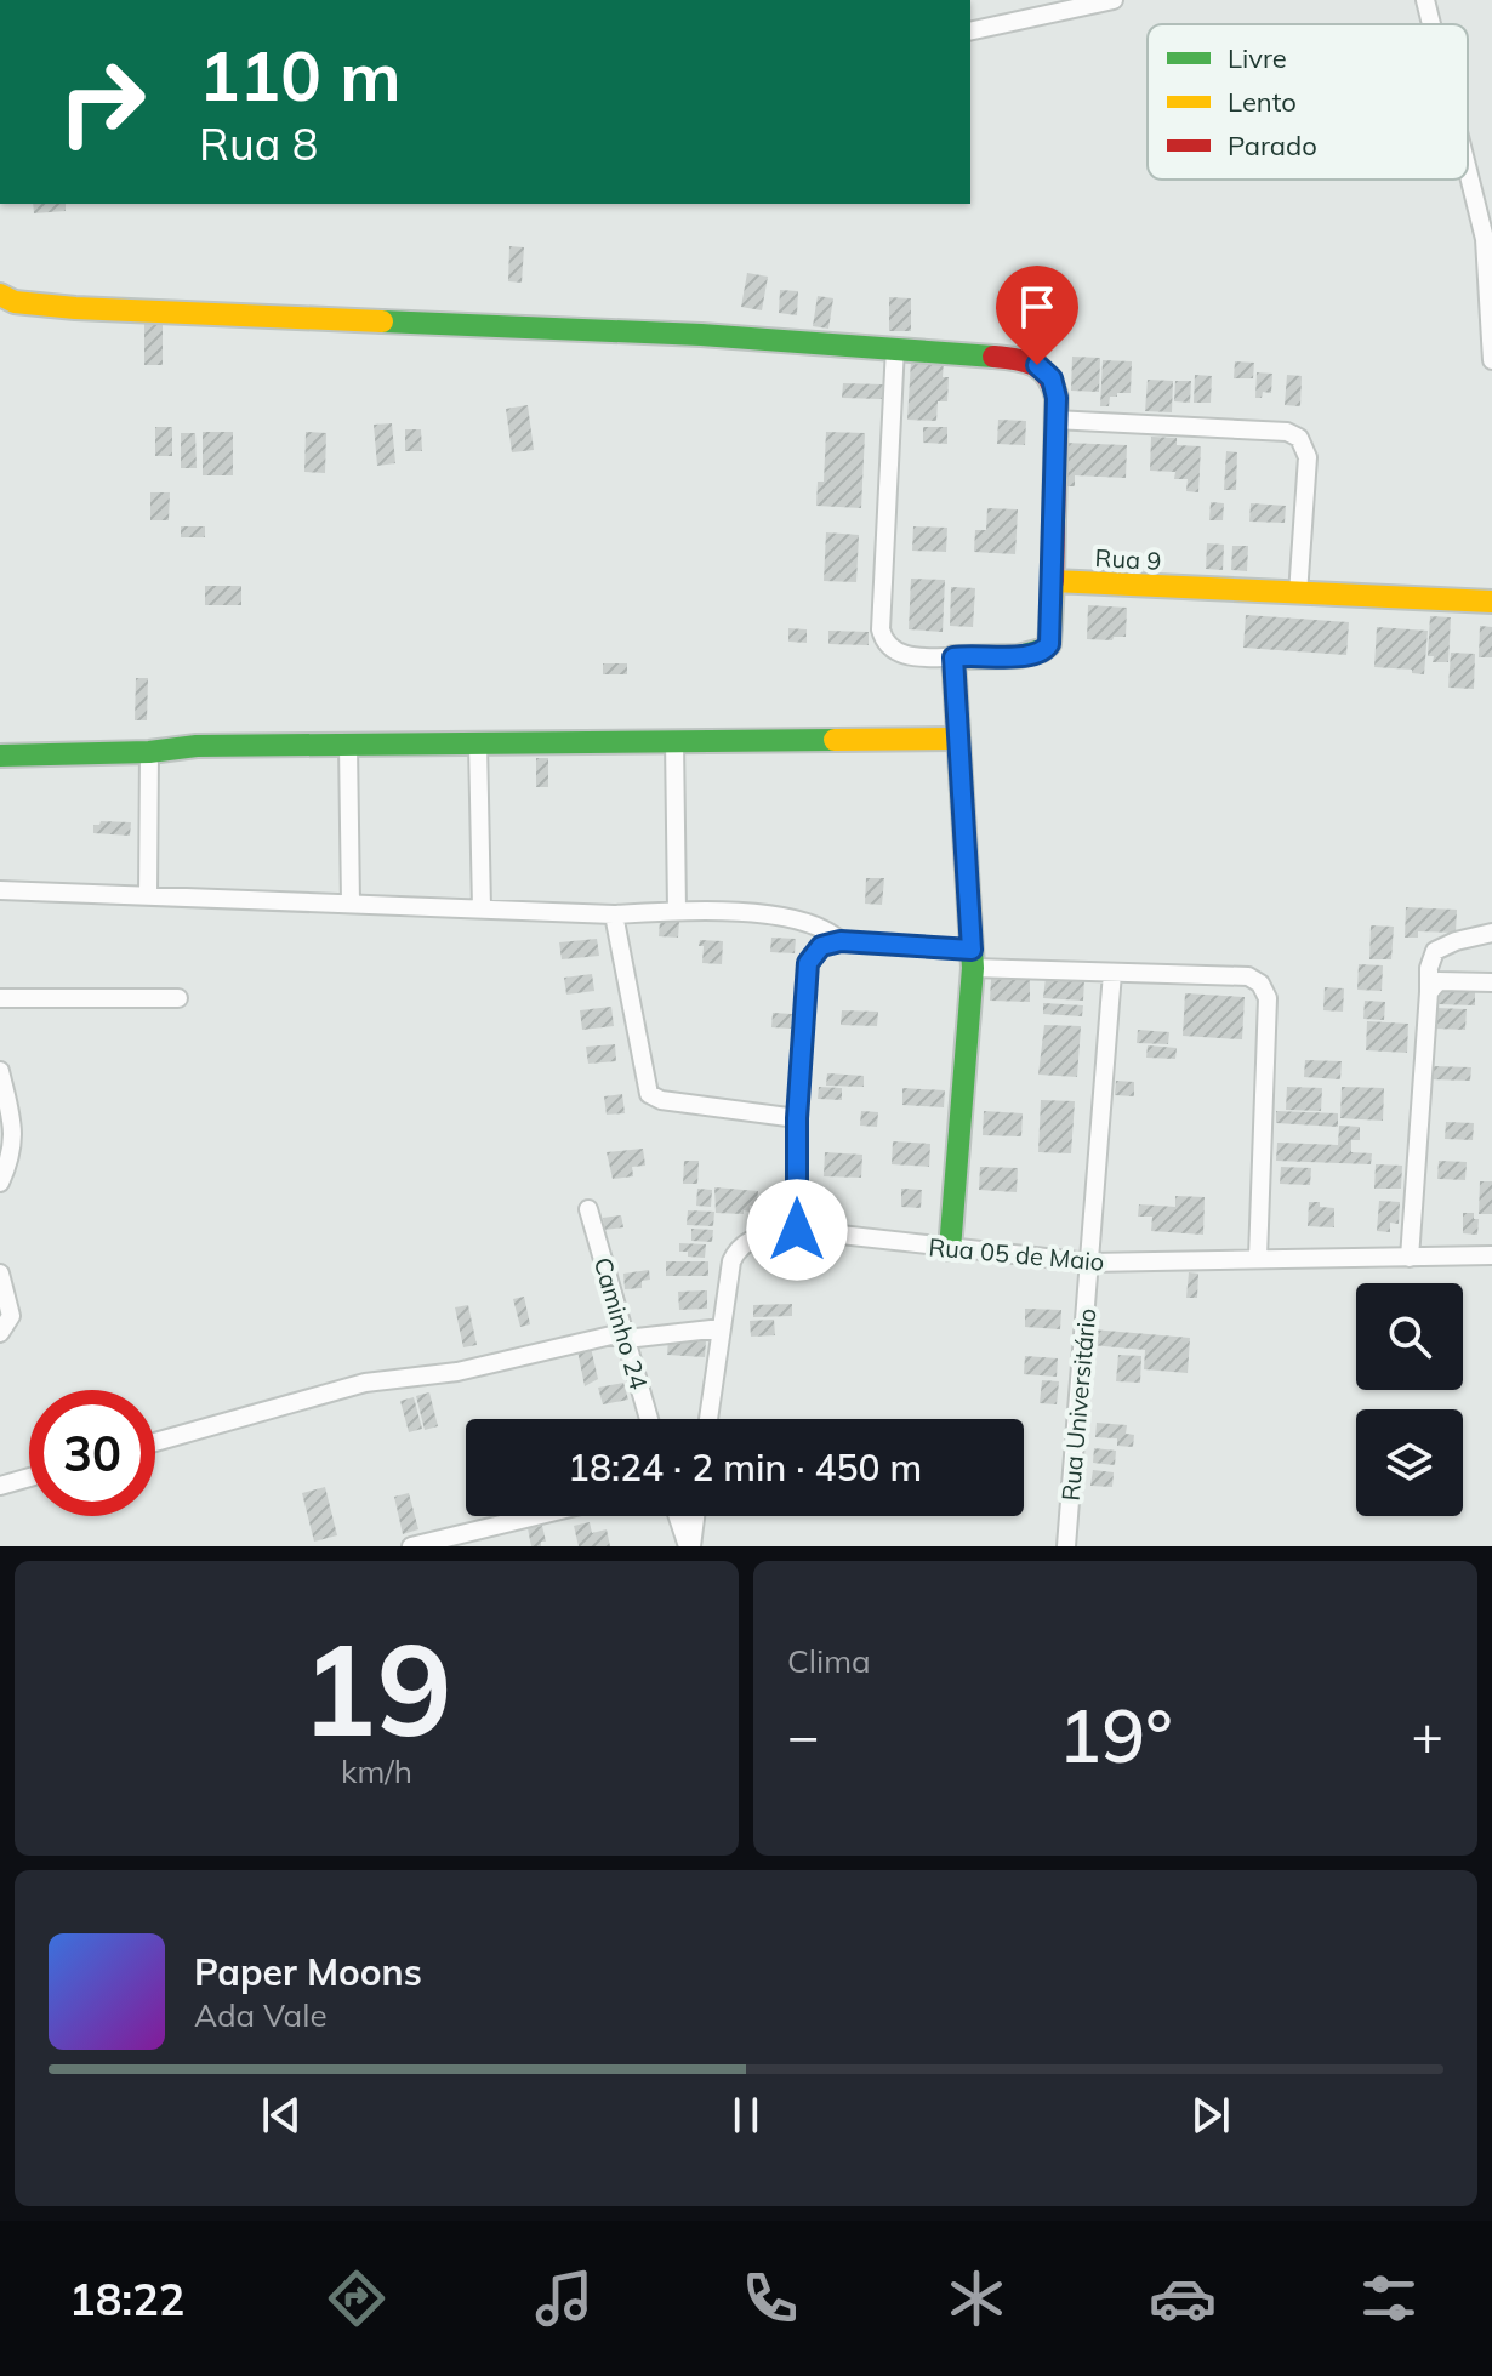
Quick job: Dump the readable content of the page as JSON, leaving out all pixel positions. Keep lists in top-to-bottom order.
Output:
{
  "streets": {
    "street": [
      "Rua 9",
      "Rua 05 de Maio",
      "Caminho 24",
      "Rua Universitário"
    ]
  },
  "crossings": [
    ["Rua 05 de Maio", "Rua Universitário"]
  ],
  "legend": ["Livre", "Lento", "Parado"],
  "page": {
    "turn": ["110 m", "Rua 8"],
    "limit": "30",
    "trip": "18:24 · 2 min · 450 m",
    "tile": [
      ["19", "km/h"],
      "Clima"
    ],
    "heat": ["−", "19°", "+"],
    "song": ["Paper Moons", "Ada Vale"],
    "tabs": "18:22"
  }
}
